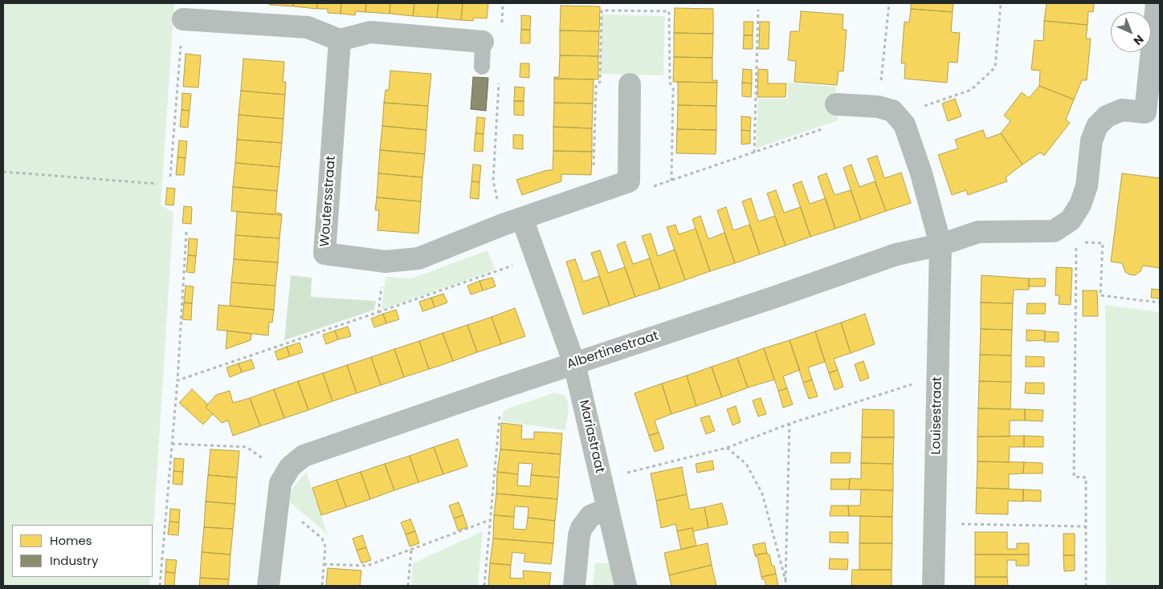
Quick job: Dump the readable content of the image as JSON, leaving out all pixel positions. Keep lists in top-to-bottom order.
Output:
{
  "streets": {
    "street": [
      "Woutersstraat",
      "Albertinestraat",
      "Louisestraat",
      "Mariastraat"
    ]
  },
  "crossings": [
    ["Albertinestraat", "Louisestraat"],
    ["Albertinestraat", "Mariastraat"]
  ],
  "legend": ["Homes", "Industry"],
  "north": "bottom right"
}
